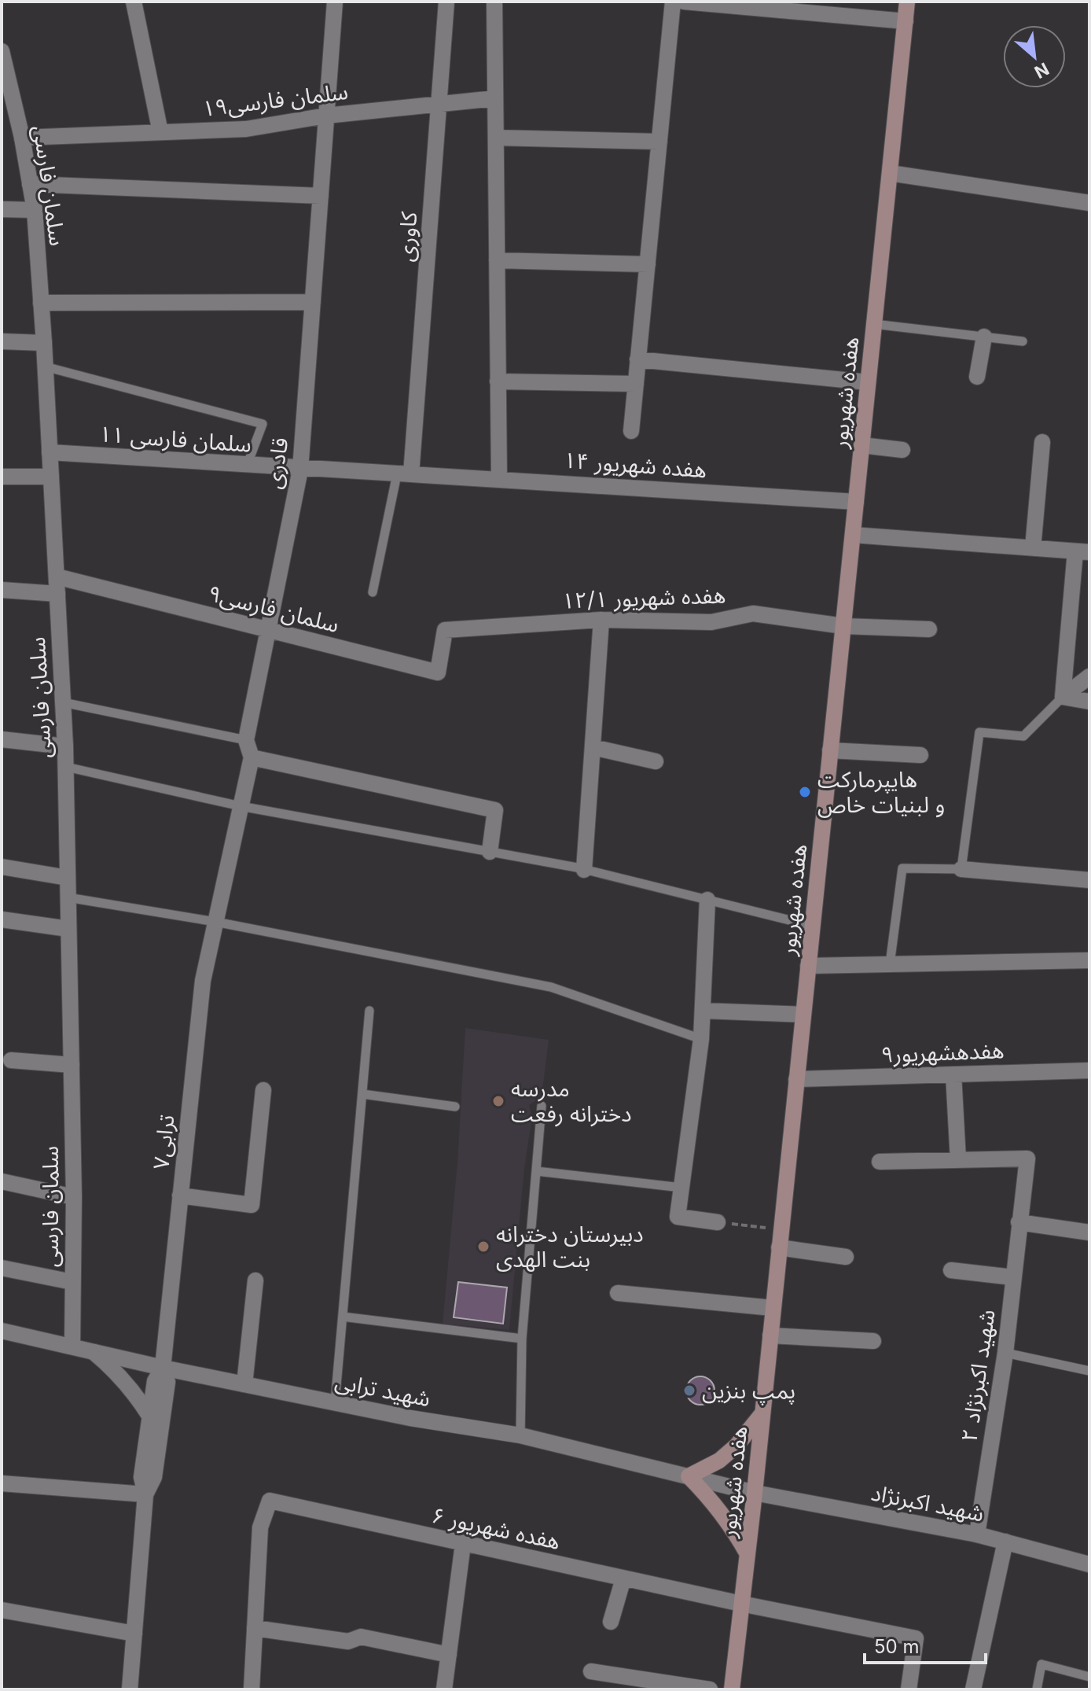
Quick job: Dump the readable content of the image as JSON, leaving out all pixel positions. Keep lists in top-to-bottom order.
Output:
{
  "streets": {
    "main road": ["هفده شهریور"],
    "street": [
      "سلمان فارسی۱۹",
      "سلمان فارسی",
      "کاوری",
      "سلمان فارسی ۱۱",
      "قادری",
      "هفده شهریور ۱۴",
      "هفده شهریور ۱۲/۱",
      "سلمان فارسی۹",
      "هفدهشهریور۹",
      "ترابی۷",
      "شهید اکبرنژاد ۲",
      "شهید ترابی",
      "شهید اکبرنژاد",
      "هفده شهریور ۶"
    ]
  },
  "crossings": [
    ["سلمان فارسی۱۹", "سلمان فارسی"],
    ["سلمان فارسی۱۹", "کاوری"],
    ["سلمان فارسی۱۹", "قادری"],
    ["سلمان فارسی", "سلمان فارسی ۱۱"],
    ["سلمان فارسی", "سلمان فارسی۹"],
    ["سلمان فارسی", "شهید ترابی"],
    ["کاوری", "سلمان فارسی ۱۱"],
    ["کاوری", "هفده شهریور ۱۴"],
    ["هفده شهریور", "هفده شهریور ۱۴"],
    ["هفده شهریور", "هفده شهریور ۱۲/۱"],
    ["هفده شهریور", "هفدهشهریور۹"],
    ["هفده شهریور", "شهید ترابی"],
    ["هفده شهریور", "شهید اکبرنژاد"],
    ["هفده شهریور", "هفده شهریور ۶"],
    ["سلمان فارسی ۱۱", "قادری"],
    ["سلمان فارسی ۱۱", "هفده شهریور ۱۴"],
    ["قادری", "سلمان فارسی۹"],
    ["هفده شهریور ۱۲/۱", "سلمان فارسی۹"],
    ["ترابی۷", "شهید ترابی"],
    ["شهید اکبرنژاد ۲", "شهید اکبرنژاد"],
    ["شهید ترابی", "شهید اکبرنژاد"]
  ],
  "places": [
    "هایپرمارکت و لبنیات خاص",
    "مدرسه دخترانه رفعت",
    "دبیرستان دخترانه بنت الهدی",
    "پمپ بنزین"
  ],
  "scale_bar": "50 m",
  "north": "bottom right"
}
